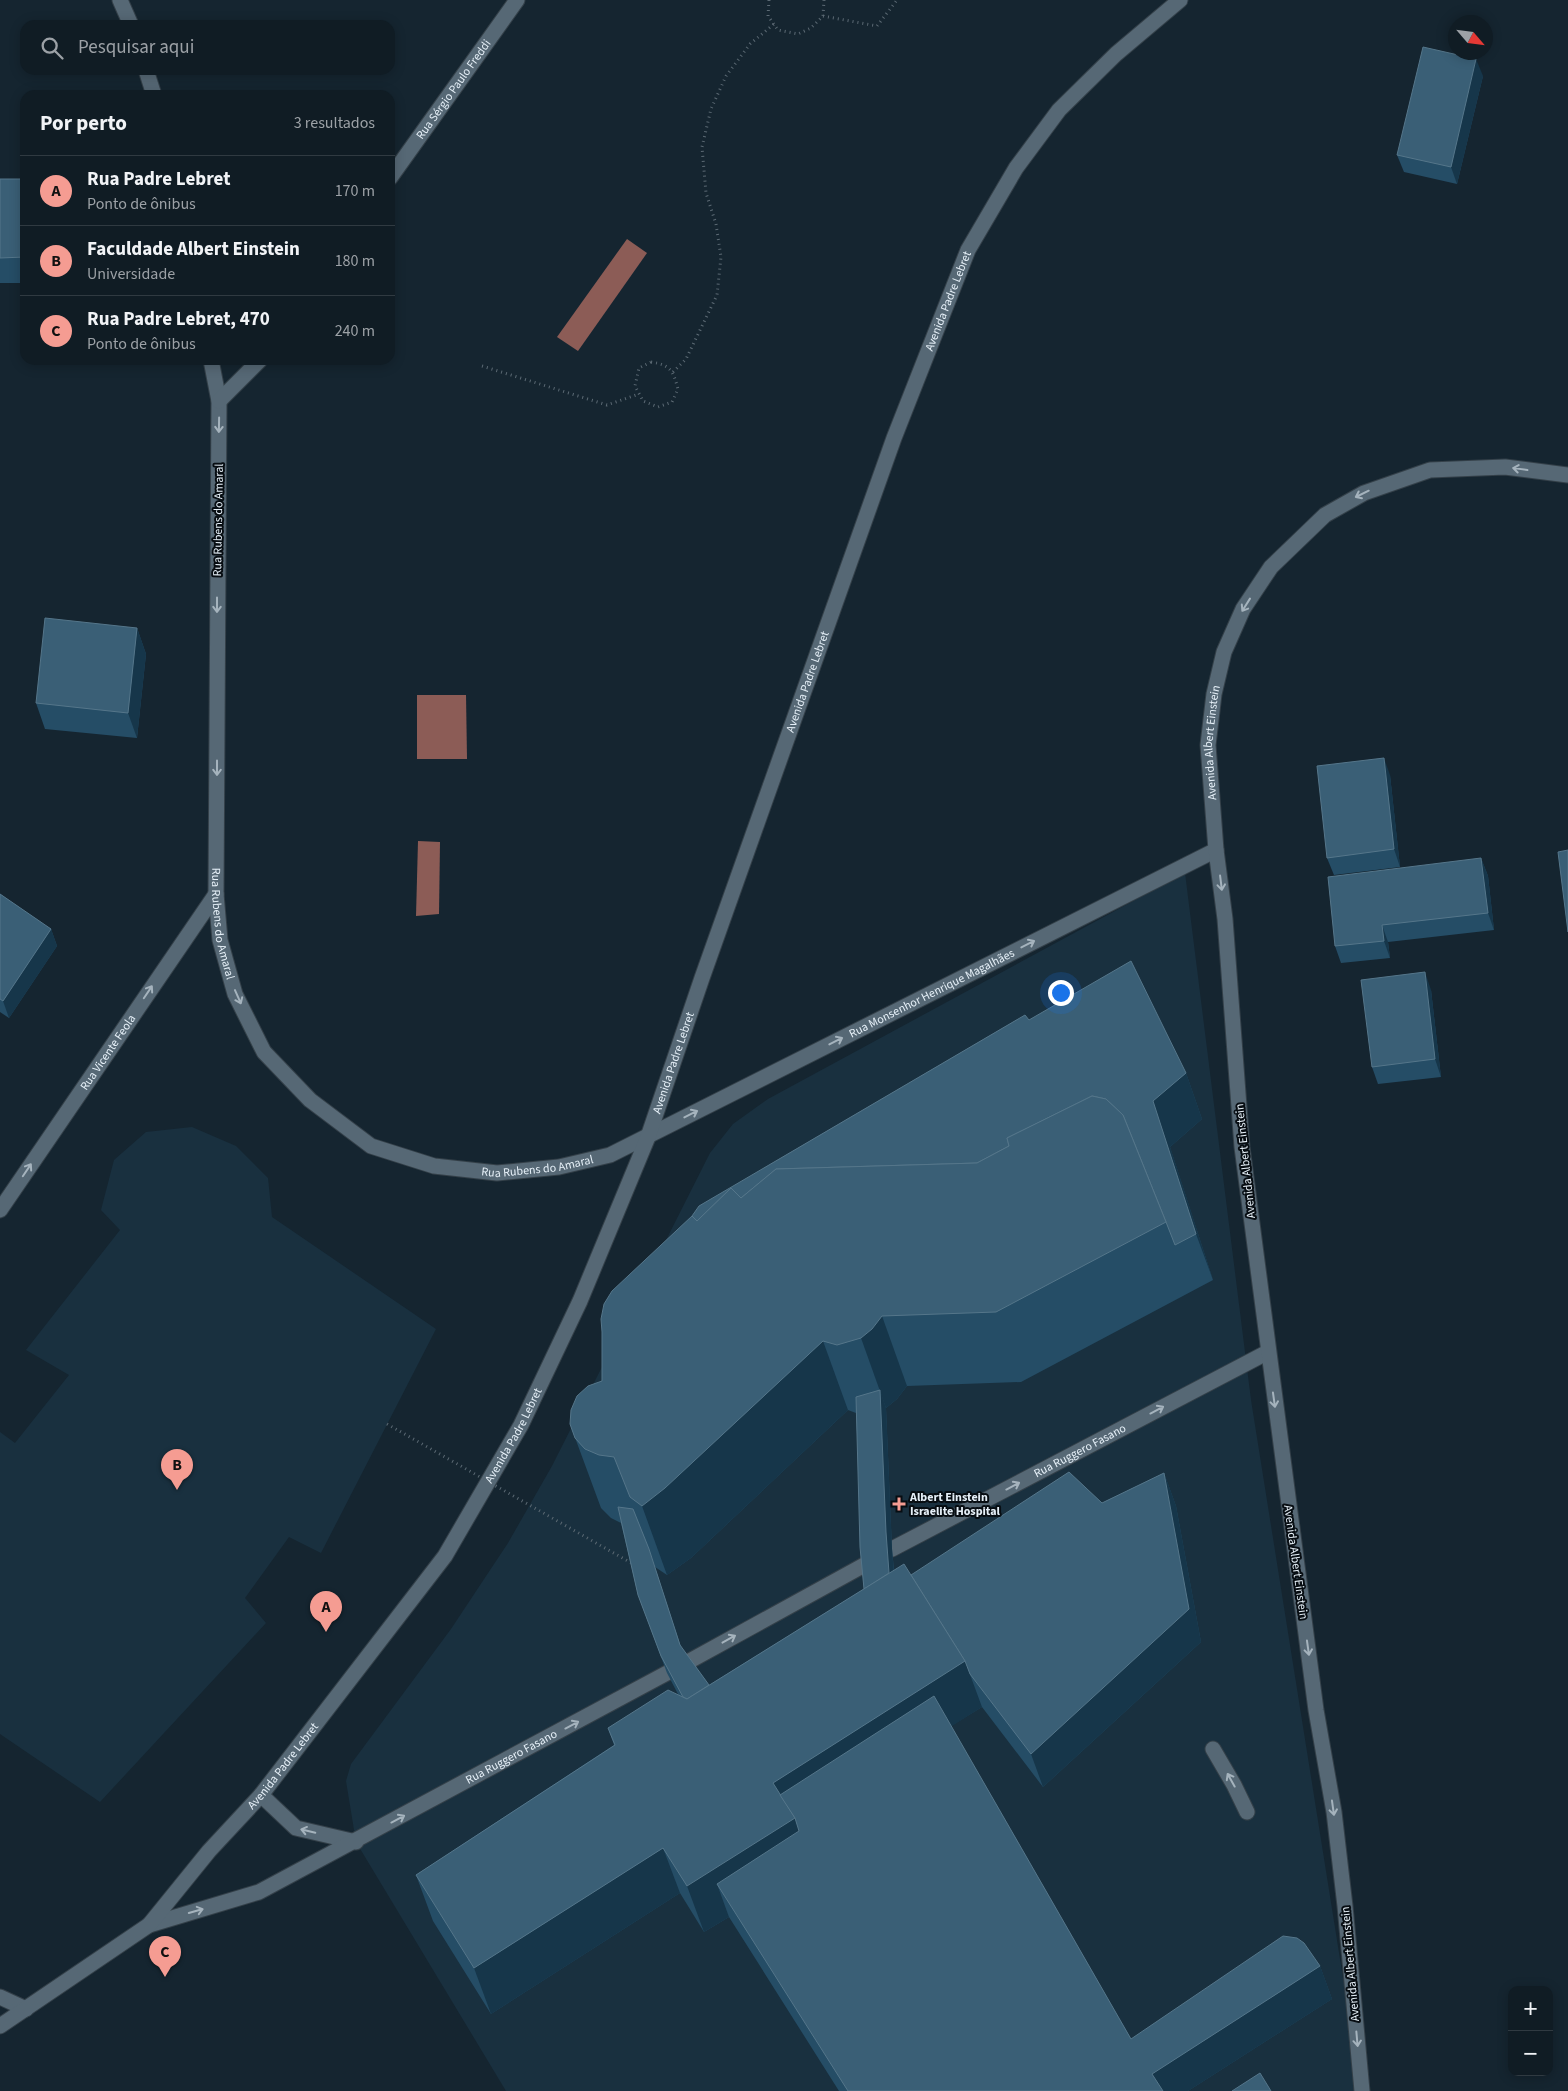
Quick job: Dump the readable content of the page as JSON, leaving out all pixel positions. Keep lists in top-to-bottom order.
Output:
{
  "streets": {
    "street": [
      "Rua Sérgio Paulo Freddi",
      "Avenida Padre Lebret",
      "Rua Rubens do Amaral",
      "Avenida Albert Einstein",
      "Rua Monsenhor Henrique Magalhães",
      "Rua Vicente Feola",
      "Rua Ruggero Fasano"
    ]
  },
  "crossings": [
    ["Avenida Padre Lebret", "Rua Rubens do Amaral"],
    ["Avenida Padre Lebret", "Rua Monsenhor Henrique Magalhães"],
    ["Avenida Padre Lebret", "Rua Ruggero Fasano"],
    ["Rua Rubens do Amaral", "Rua Monsenhor Henrique Magalhães"],
    ["Rua Rubens do Amaral", "Rua Vicente Feola"],
    ["Avenida Albert Einstein", "Rua Monsenhor Henrique Magalhães"],
    ["Avenida Albert Einstein", "Rua Ruggero Fasano"]
  ],
  "one_way": [
    "Avenida Albert Einstein",
    "Rua Monsenhor Henrique Magalhães",
    "Rua Vicente Feola",
    "Rua Ruggero Fasano"
  ],
  "places": {
    "health": ["Albert Einstein Israelite Hospital"]
  },
  "north": "bottom right",
  "page": {
    "search": "Pesquisar aqui",
    "heading": ["Por perto", "3 resultados"],
    "list": [
      {
        "mark": "A",
        "name": "Rua Padre Lebret",
        "note": "Ponto de ônibus",
        "value": "170 m"
      },
      {
        "mark": "B",
        "name": "Faculdade Albert Einstein",
        "note": "Universidade",
        "value": "180 m"
      },
      {
        "mark": "C",
        "name": "Rua Padre Lebret, 470",
        "note": "Ponto de ônibus",
        "value": "240 m"
      }
    ],
    "pins": ["B", "A", "C"],
    "map_buttons": ["+", "−"]
  }
}
